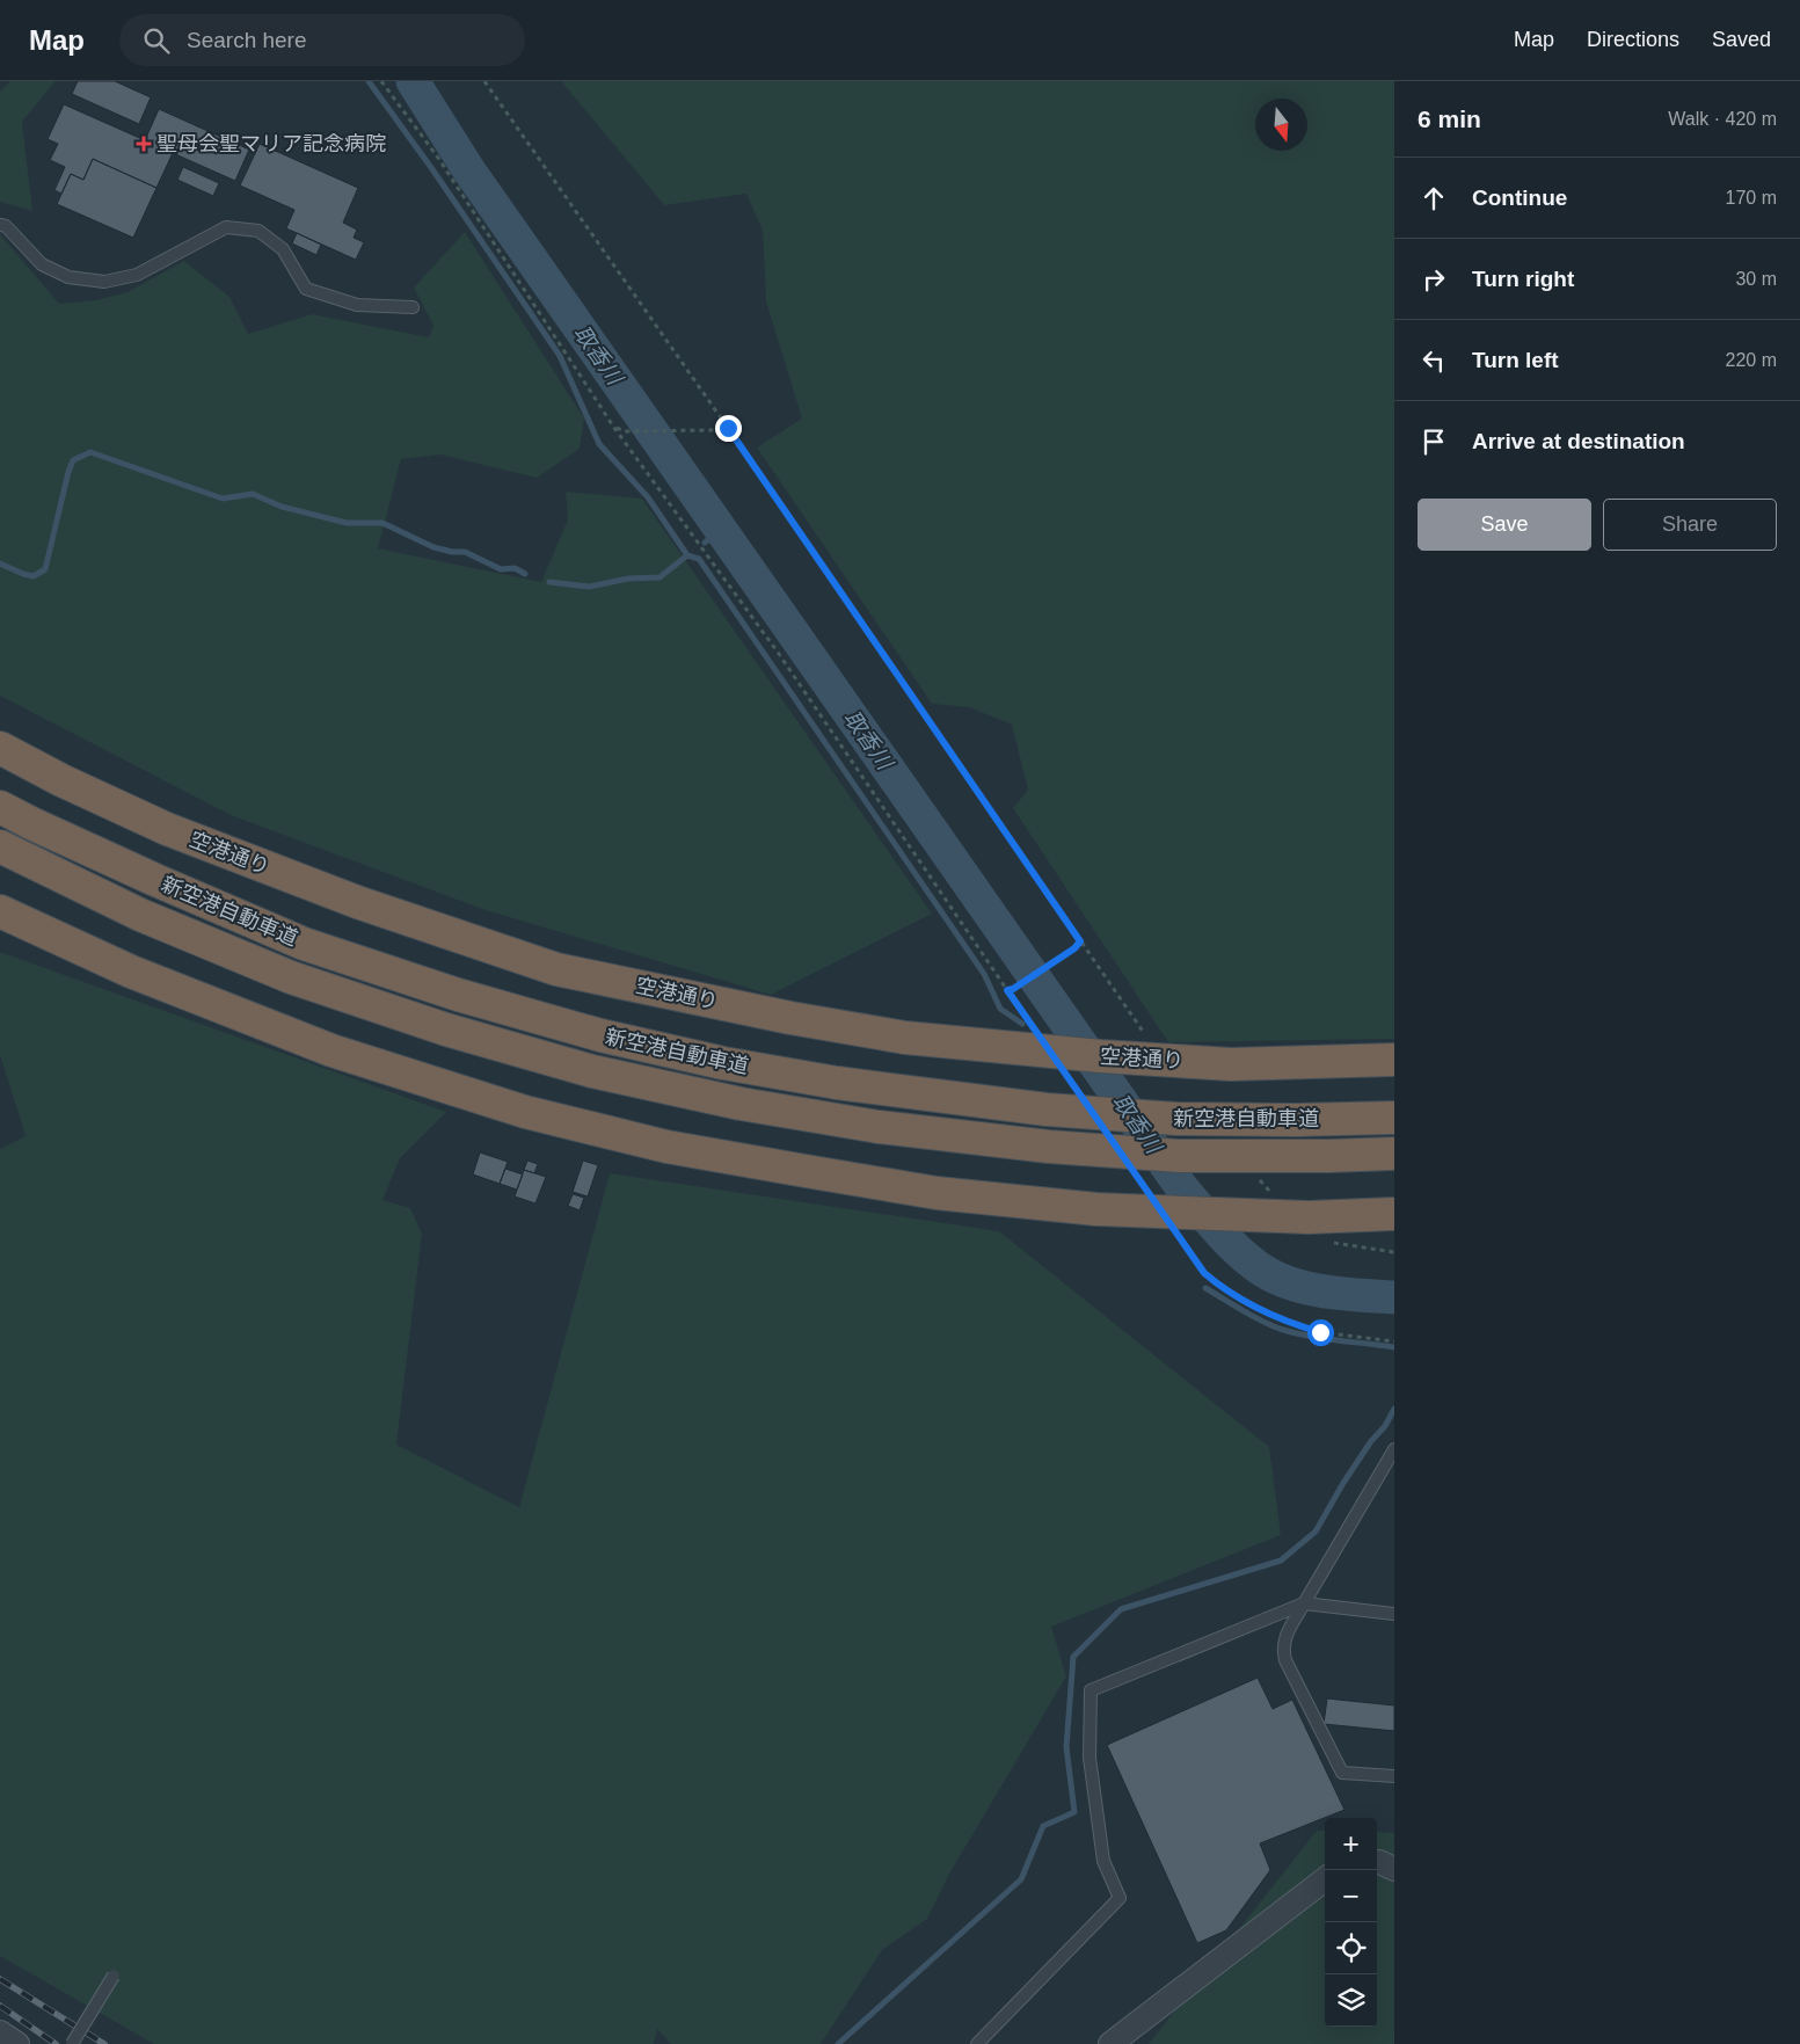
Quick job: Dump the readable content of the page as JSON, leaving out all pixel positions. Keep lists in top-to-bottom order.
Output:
{
  "streets": {
    "highway": ["空港通り", "新空港自動車道"]
  },
  "water": ["取香川"],
  "places": {
    "health": ["聖母会聖マリア記念病院"]
  },
  "north": "bottom",
  "page": {
    "header": "Map",
    "search": "Search here",
    "nav": ["Map", "Directions", "Saved"],
    "heading": ["6 min", "Walk · 420 m"],
    "list": [
      ["Continue", "170 m"],
      ["Turn right", "30 m"],
      ["Turn left", "220 m"],
      "Arrive at destination"
    ],
    "buttons": ["Save", "Share"],
    "map_buttons": ["+", "−"]
  }
}
